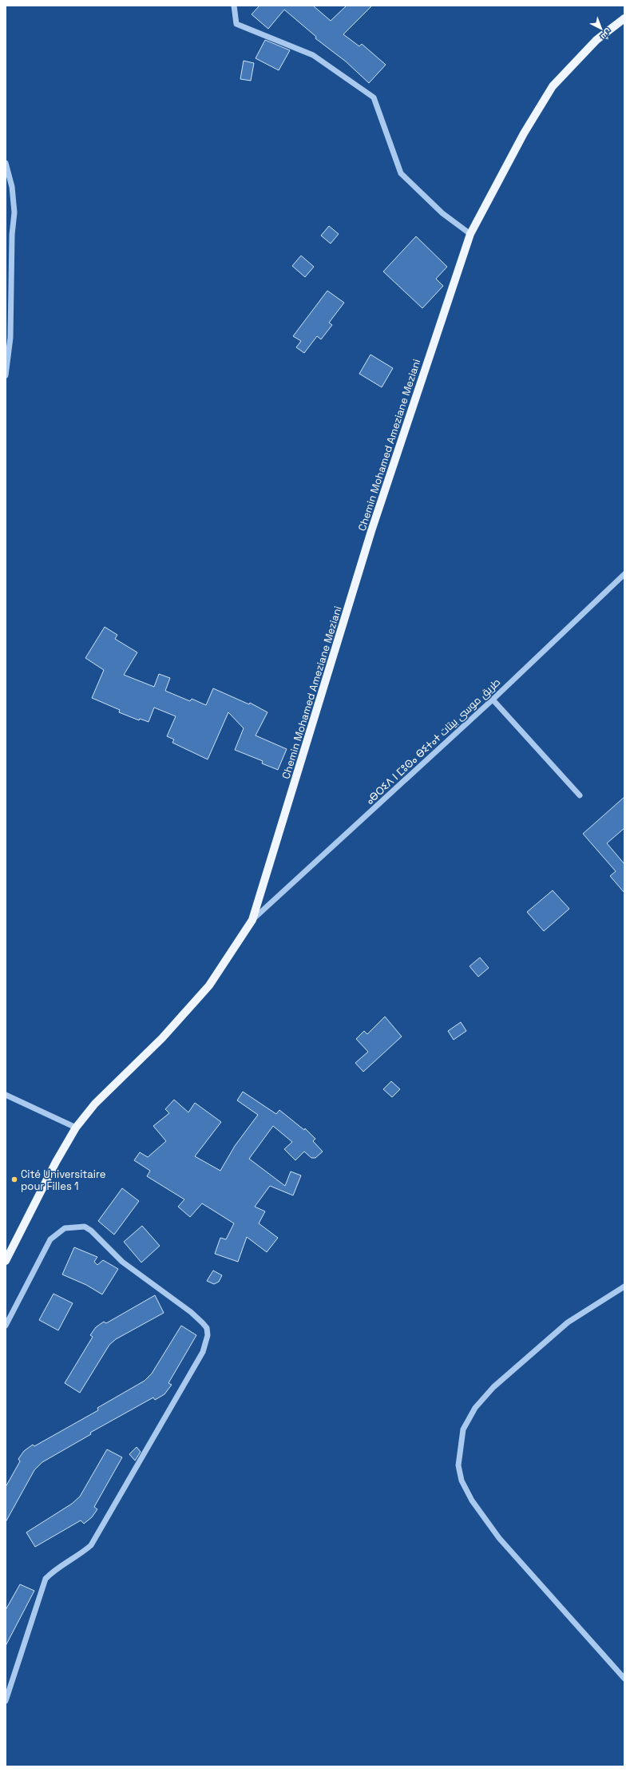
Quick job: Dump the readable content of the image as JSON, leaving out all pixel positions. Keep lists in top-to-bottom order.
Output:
{
  "streets": {
    "main road": ["Chemin Mohamed Ameziane Meziani"],
    "street": ["ⴰⴱⵔⵉⴷ ⵏ ⵎⵓⵙⴰ ⴱⵉⵜⴰⵜ طريق موسى بيتات"]
  },
  "crossings": [
    ["Chemin Mohamed Ameziane Meziani", "ⴰⴱⵔⵉⴷ ⵏ ⵎⵓⵙⴰ ⴱⵉⵜⴰⵜ طريق موسى بيتات"]
  ],
  "places": ["Cité Universitaire pour Filles 1"],
  "north": "bottom right"
}
